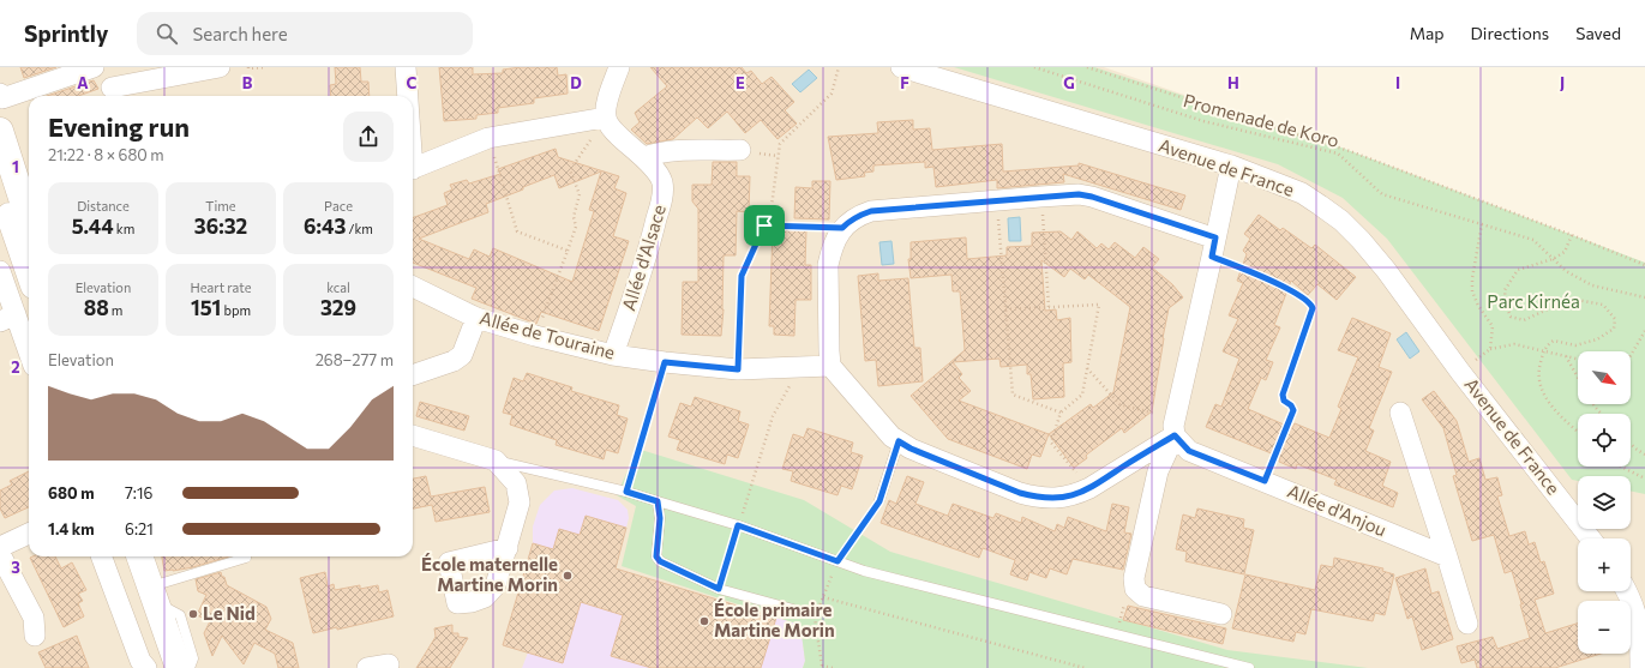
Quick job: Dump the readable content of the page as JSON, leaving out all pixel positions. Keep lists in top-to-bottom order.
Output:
{
  "streets": {
    "street": [
      "Avenue de France",
      "Allée d'Alsace",
      "Allée de Touraine",
      "Allée d'Anjou"
    ],
    "path": ["Promenade de Koro"]
  },
  "crossings": [
    ["Allée d'Alsace", "Allée de Touraine"]
  ],
  "parks": ["Parc Kirnéa"],
  "places": ["École maternelle Martine Morin", "Le Nid", "École primaire Martine Morin"],
  "north": "bottom right",
  "page": {
    "header": "Sprintly",
    "search": "Search here",
    "nav": ["Map", "Directions", "Saved"],
    "heading": ["Evening run", "21:22 · 8 × 680 m"],
    "stats": [
      ["Distance", "5.44 km"],
      ["Time", "36:32"],
      ["Pace", "6:43 /km"],
      ["Elevation", "88 m"],
      ["Heart rate", "151 bpm"],
      ["kcal", "329"]
    ],
    "chart": ["Elevation", "268–277 m"],
    "map_buttons": ["+", "−"],
    "list": [
      {
        "name": "680 m",
        "note": "7:16"
      },
      {
        "name": "1.4 km",
        "note": "6:21"
      }
    ]
  },
  "grid": {
    "columns": [
      "A",
      "B",
      "C",
      "D",
      "E",
      "F",
      "G",
      "H",
      "I",
      "J"
    ],
    "rows": ["1", "2", "3"]
  }
}
